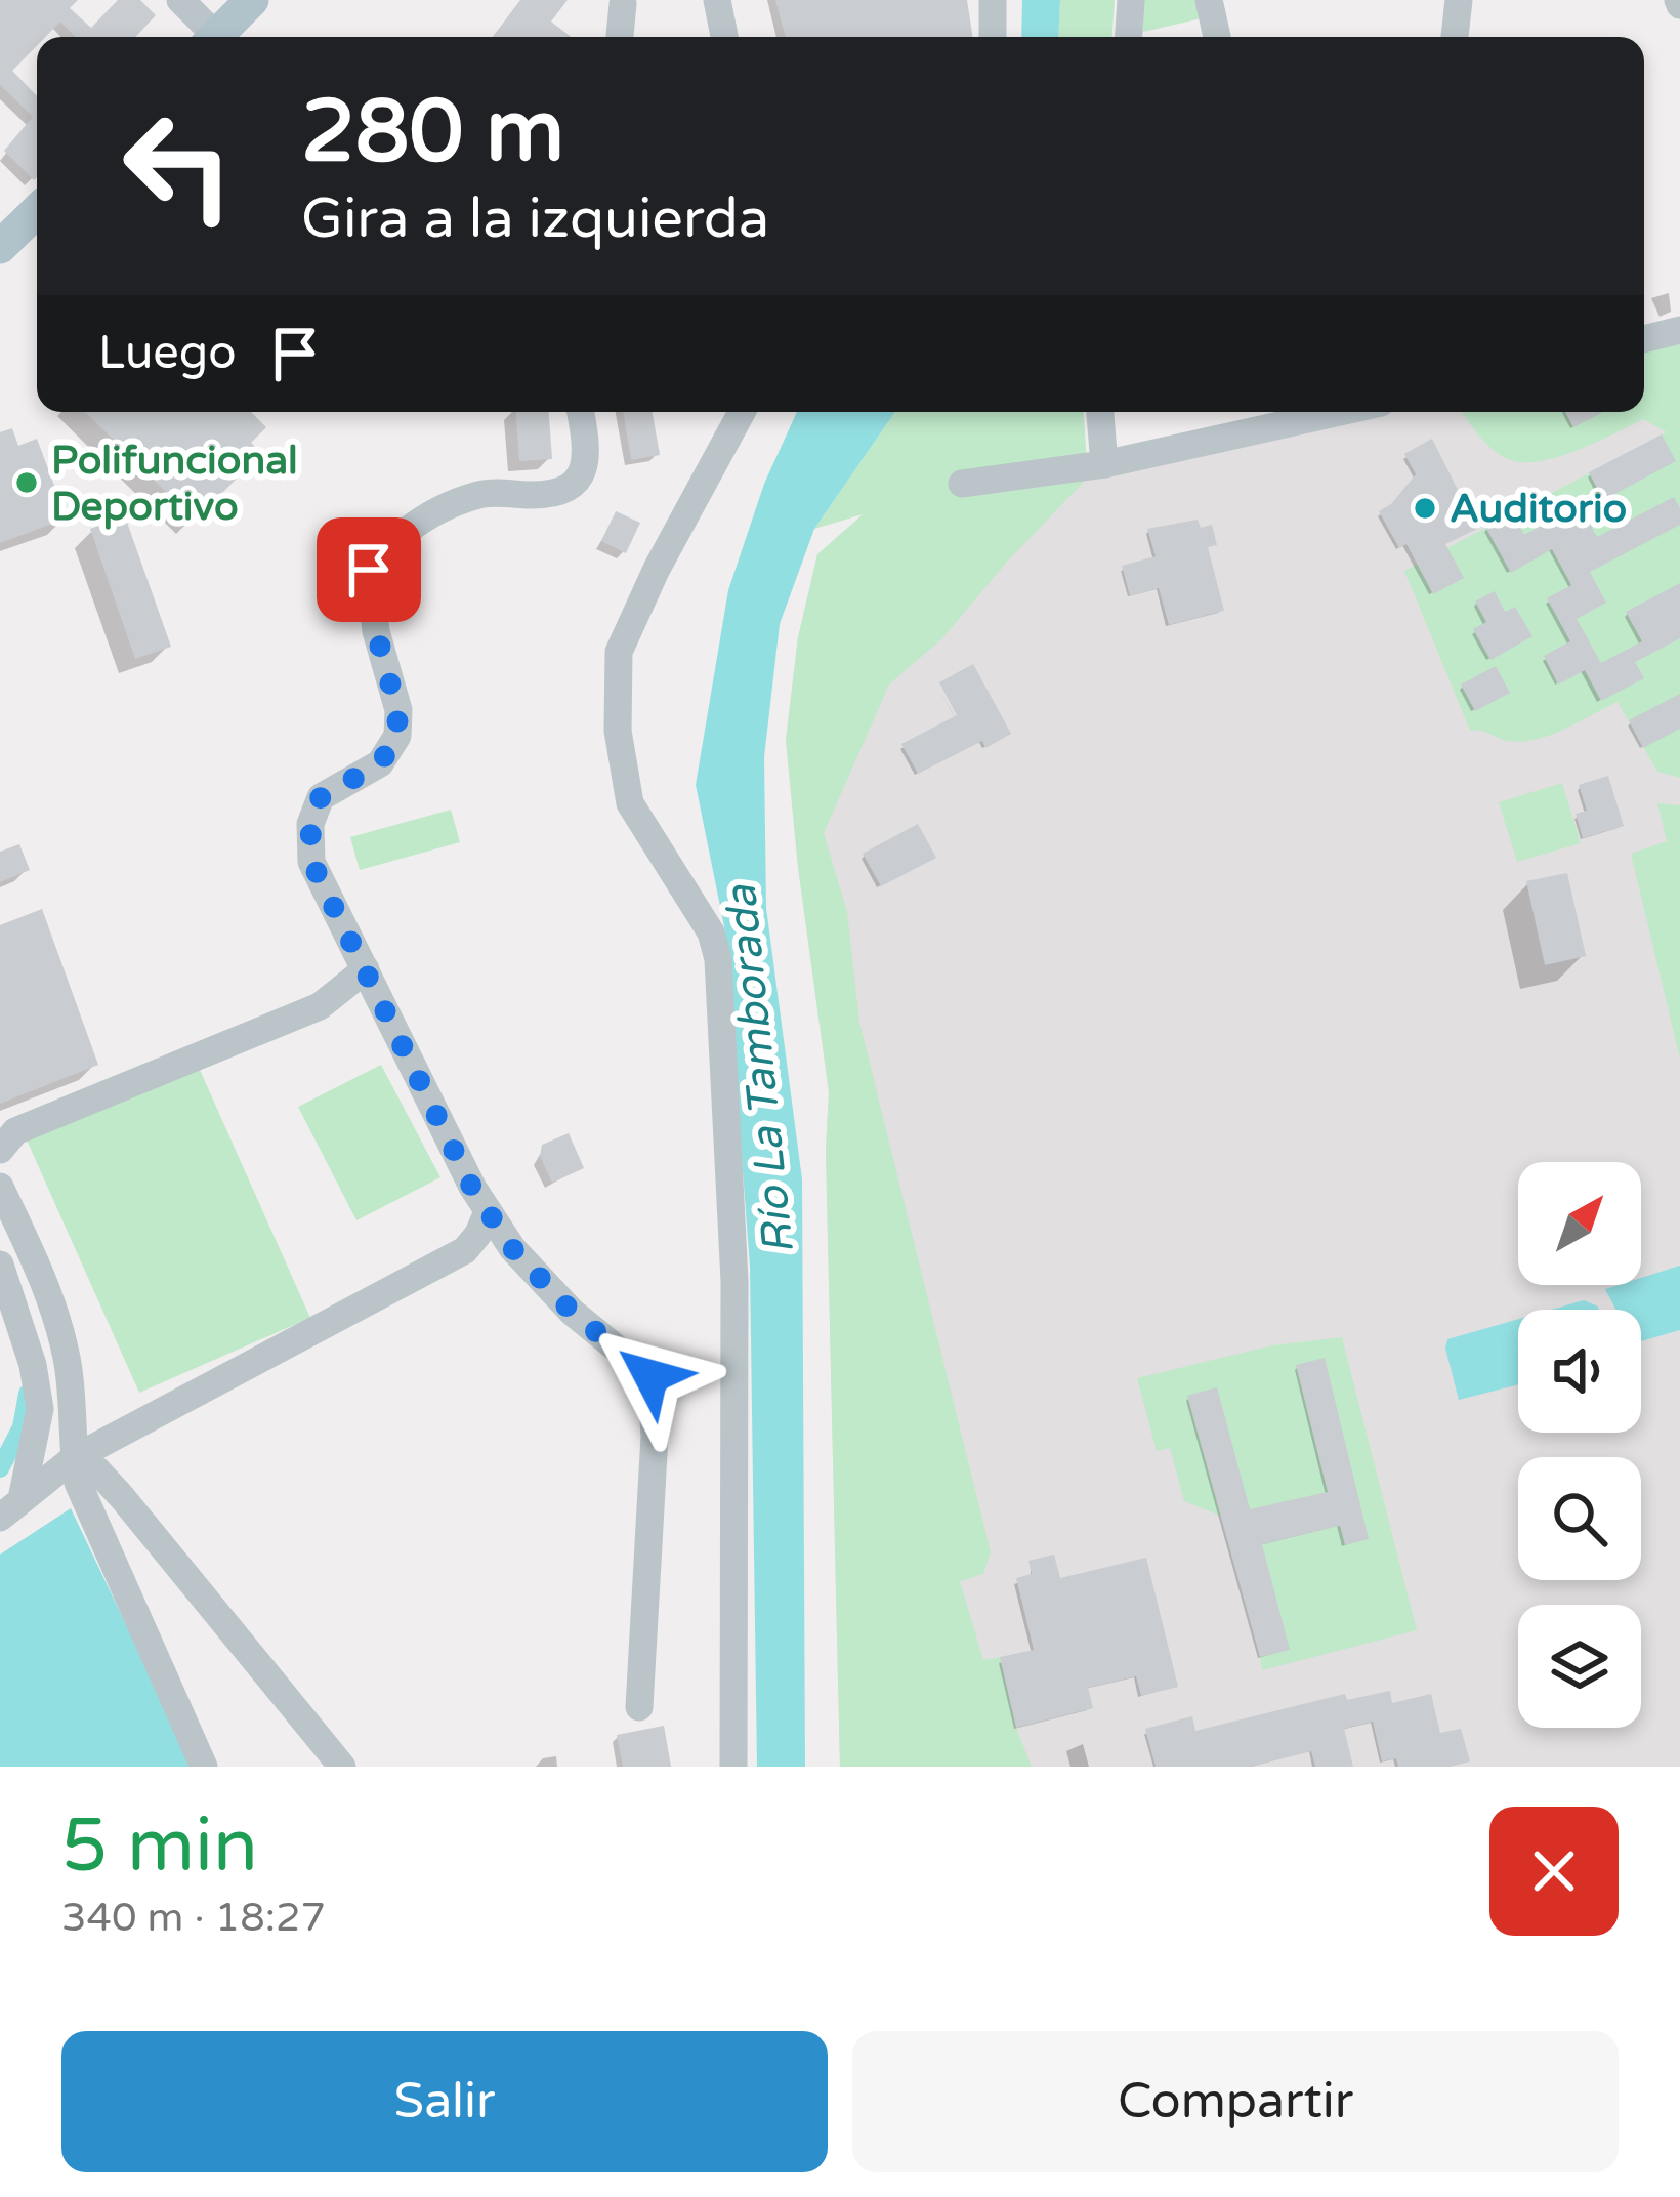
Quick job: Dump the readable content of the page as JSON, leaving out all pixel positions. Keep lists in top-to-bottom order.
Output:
{
  "water": ["Río La Tamborada"],
  "places": ["Polifuncional Deportivo", "Auditorio"],
  "north": "top right",
  "page": {
    "turn": ["280 m", "Gira a la izquierda"],
    "then": "Luego",
    "heading": ["5 min", "340 m · 18:27"],
    "buttons": ["Salir", "Compartir"]
  }
}
